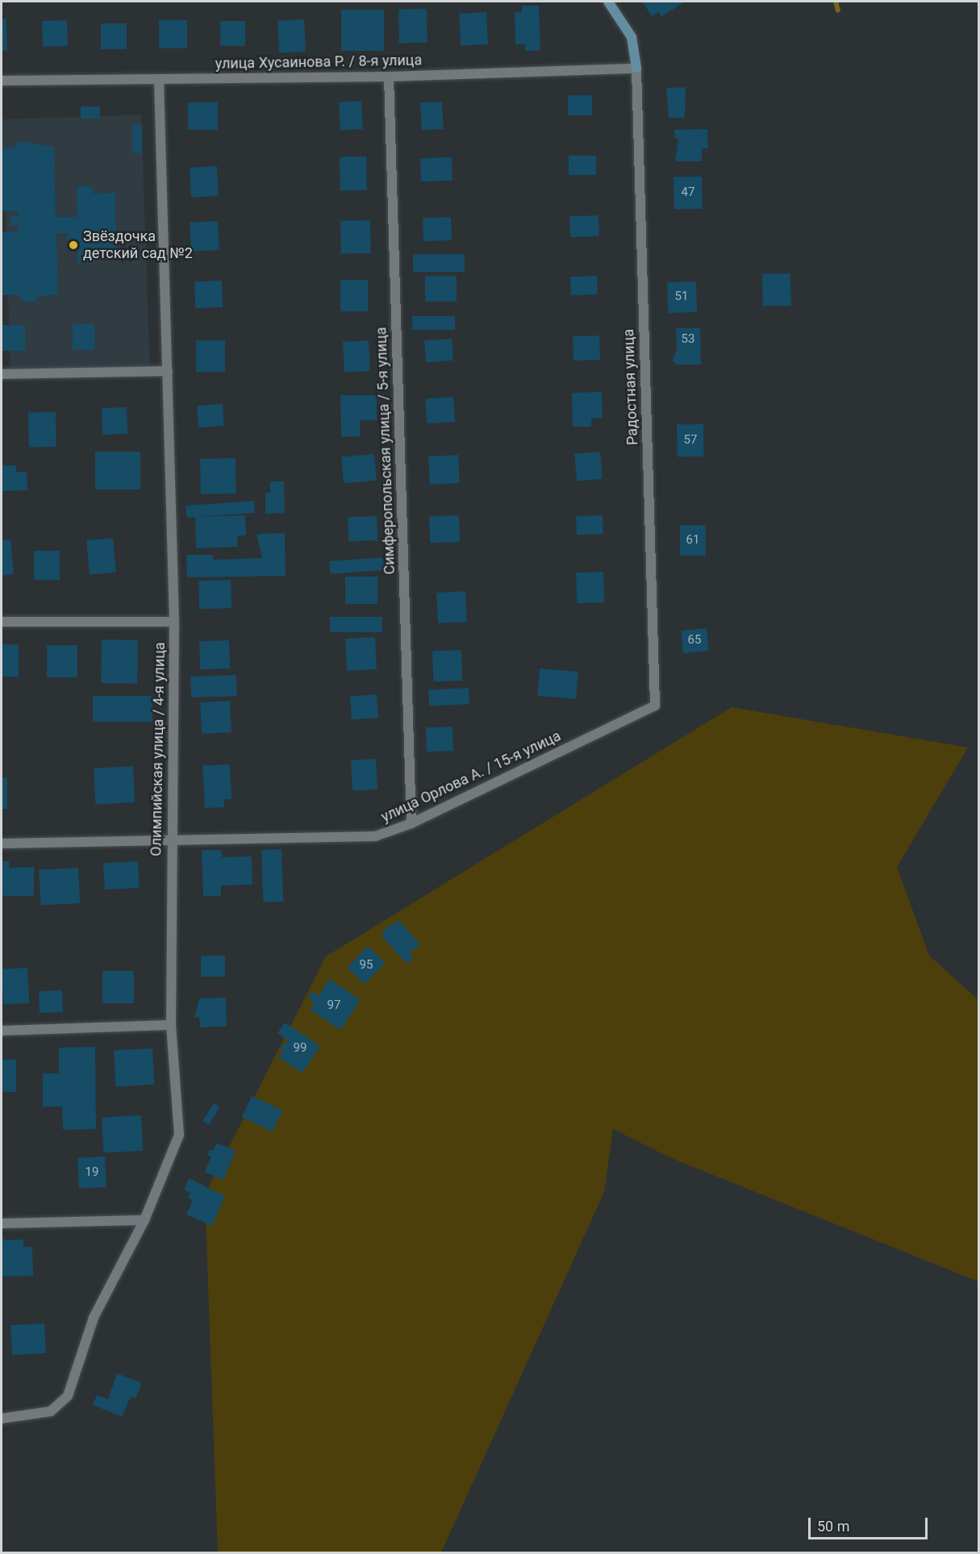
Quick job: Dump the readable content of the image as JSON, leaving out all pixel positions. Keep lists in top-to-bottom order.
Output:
{
  "streets": {
    "street": [
      "улица Хусаинова Р. / 8-я улица",
      "Радостная улица",
      "Симферопольская улица / 5-я улица",
      "Олимпийская улица / 4-я улица",
      "улица Орлова А. / 15-я улица"
    ]
  },
  "crossings": [
    ["улица Хусаинова Р. / 8-я улица", "Радостная улица"],
    ["улица Хусаинова Р. / 8-я улица", "Симферопольская улица / 5-я улица"],
    ["улица Хусаинова Р. / 8-я улица", "Олимпийская улица / 4-я улица"],
    ["Радостная улица", "улица Орлова А. / 15-я улица"],
    ["Симферопольская улица / 5-я улица", "улица Орлова А. / 15-я улица"],
    ["Олимпийская улица / 4-я улица", "улица Орлова А. / 15-я улица"]
  ],
  "places": ["Звёздочка детский сад №2"],
  "house_numbers": [
    "47",
    "51",
    "53",
    "57",
    "61",
    "65",
    "95",
    "97",
    "99",
    "19"
  ],
  "scale_bar": "50 m"
}
